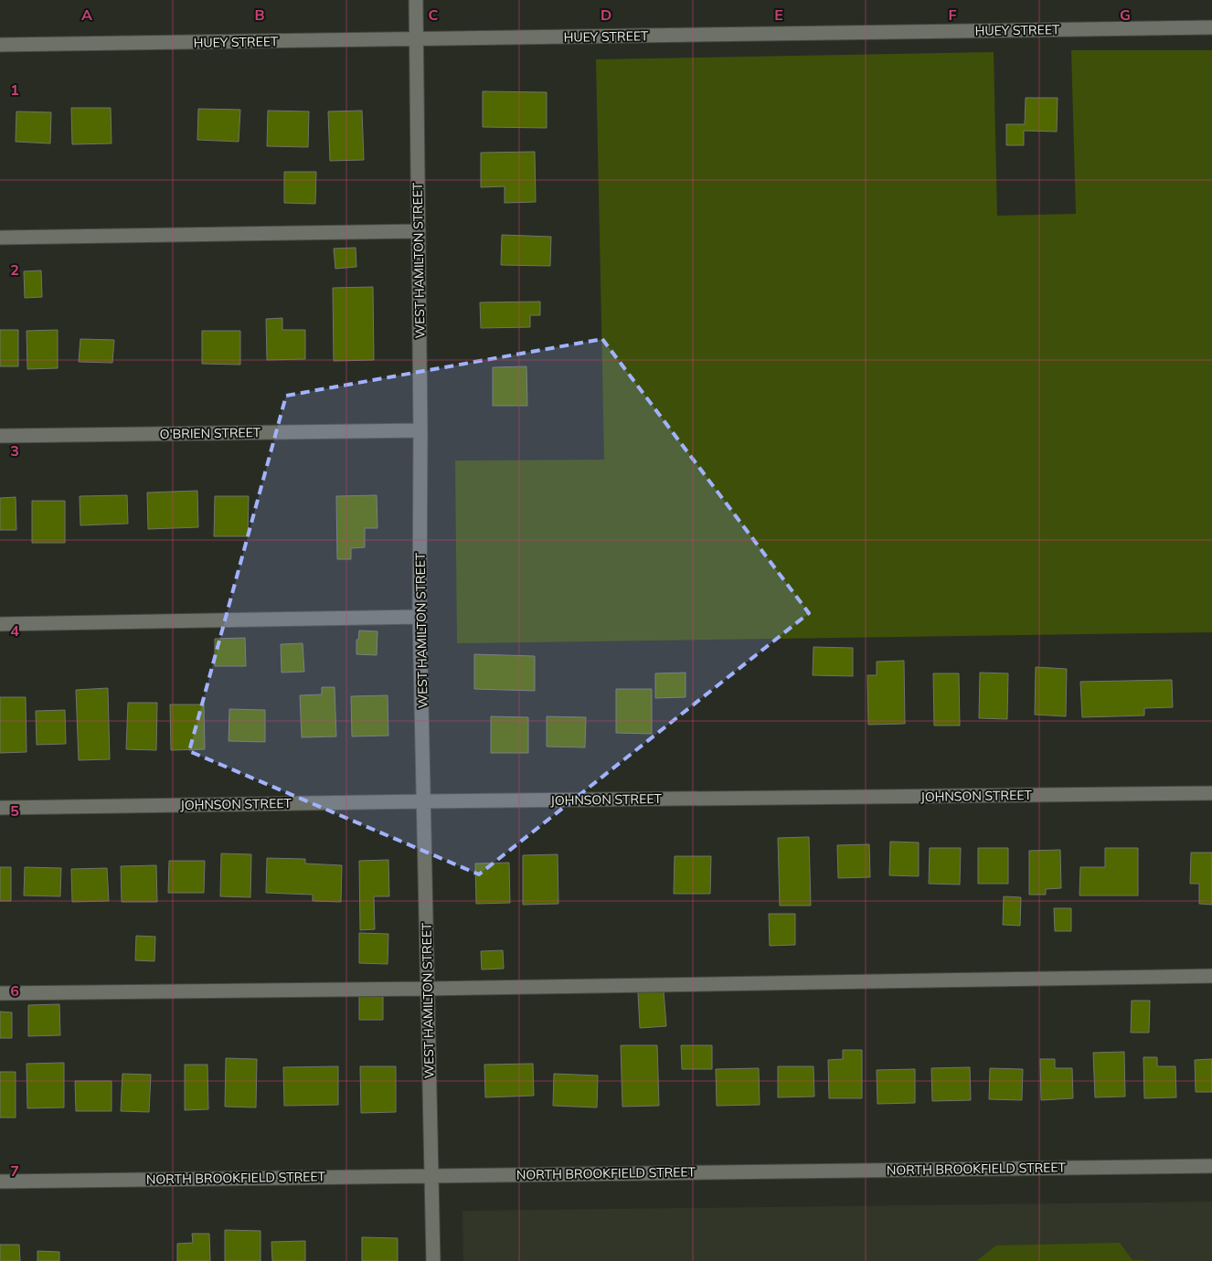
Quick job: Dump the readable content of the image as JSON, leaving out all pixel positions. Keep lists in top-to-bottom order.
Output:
{
  "streets": {
    "street": [
      "HUEY STREET",
      "WEST HAMILTON STREET",
      "O'BRIEN STREET",
      "JOHNSON STREET",
      "NORTH BROOKFIELD STREET"
    ]
  },
  "crossings": [
    ["HUEY STREET", "WEST HAMILTON STREET"],
    ["WEST HAMILTON STREET", "O'BRIEN STREET"],
    ["WEST HAMILTON STREET", "JOHNSON STREET"],
    ["WEST HAMILTON STREET", "NORTH BROOKFIELD STREET"]
  ],
  "grid": {
    "columns": [
      "A",
      "B",
      "C",
      "D",
      "E",
      "F",
      "G"
    ],
    "rows": [
      "1",
      "2",
      "3",
      "4",
      "5",
      "6",
      "7"
    ]
  }
}
